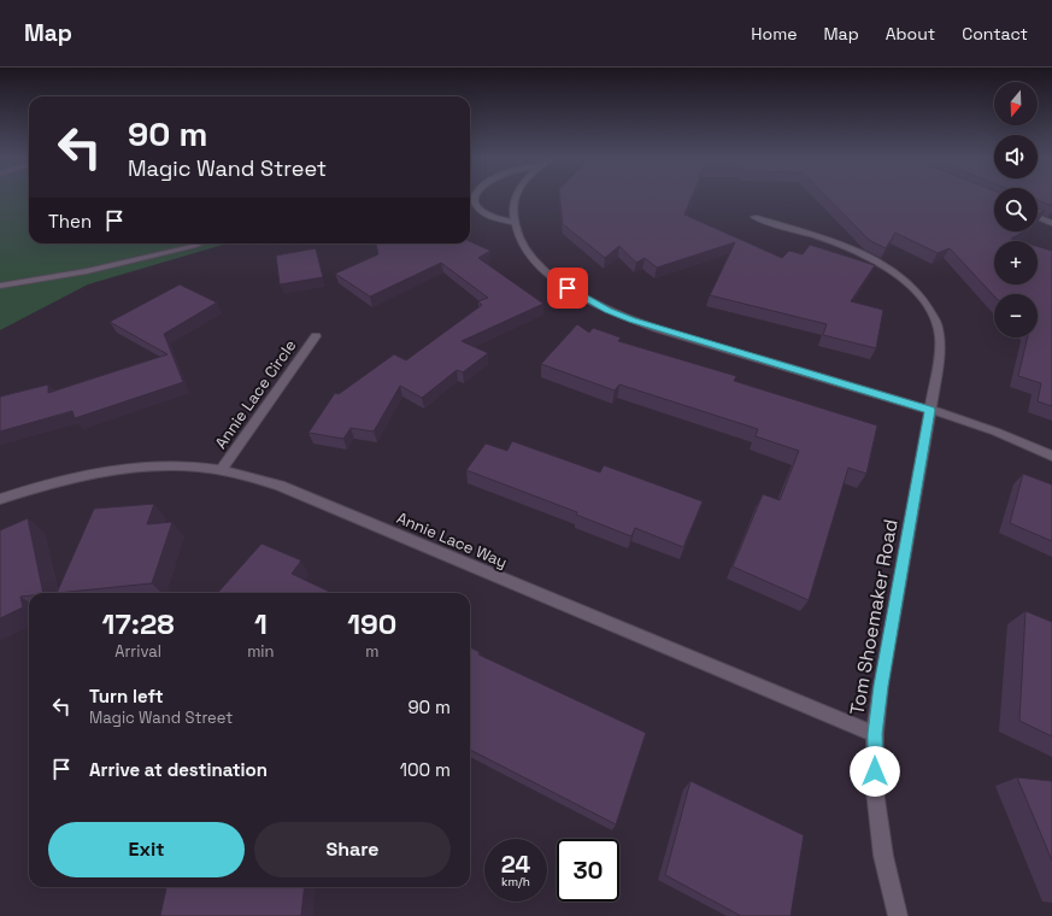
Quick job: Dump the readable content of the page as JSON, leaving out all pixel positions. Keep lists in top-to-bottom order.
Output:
{
  "streets": {
    "street": ["Annie Lace Circle", "Annie Lace Way", "Tom Shoemaker Road"]
  },
  "crossings": [
    ["Annie Lace Circle", "Annie Lace Way"],
    ["Annie Lace Way", "Tom Shoemaker Road"]
  ],
  "north": "bottom",
  "page": {
    "header": "Map",
    "nav": [
      "Home",
      "Map",
      "About",
      "Contact"
    ],
    "map_buttons": ["+", "−"],
    "turn": ["90 m", "Magic Wand Street"],
    "then": "Then",
    "eta": [
      "17:28",
      "Arrival",
      "1",
      "min",
      "190",
      "m"
    ],
    "list": [
      {
        "name": "Turn left",
        "note": "Magic Wand Street",
        "value": "90 m"
      },
      {
        "name": "Arrive at destination",
        "value": "100 m"
      }
    ],
    "buttons": ["Exit", "Share"],
    "speed": "24 km/h",
    "limit": "30"
  }
}
